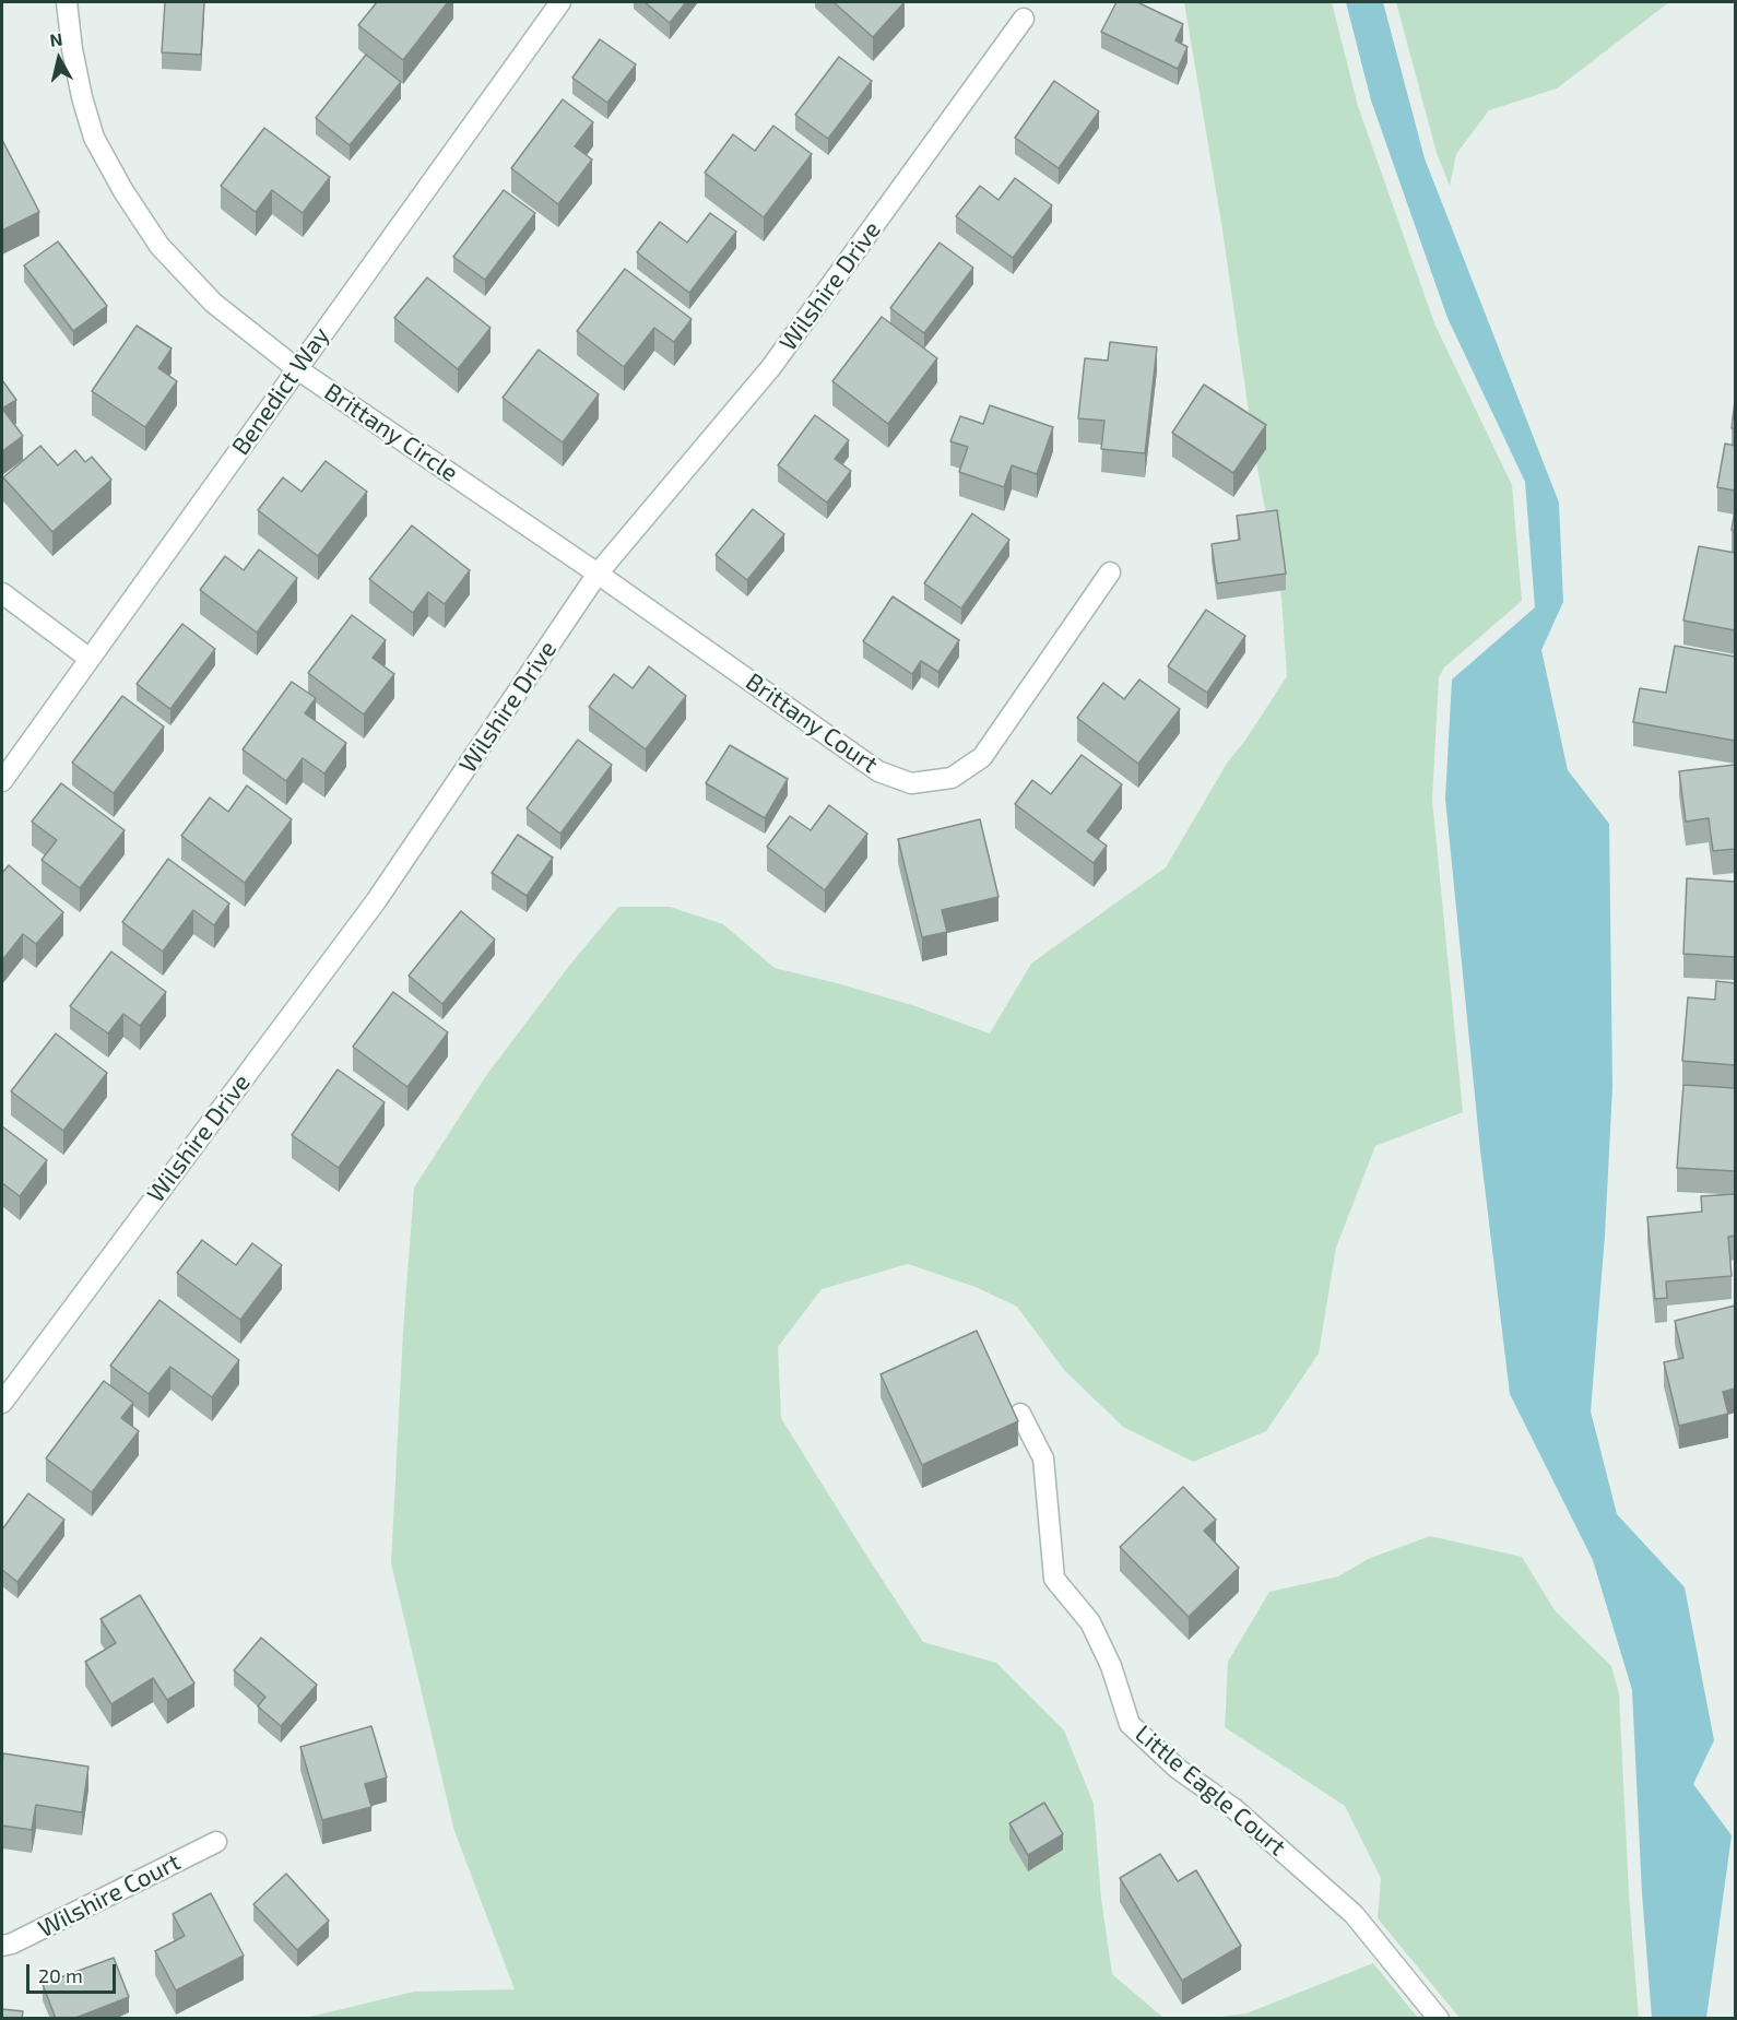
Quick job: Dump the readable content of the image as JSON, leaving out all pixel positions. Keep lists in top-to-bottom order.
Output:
{
  "streets": {
    "street": [
      "Wilshire Drive",
      "Benedict Way",
      "Brittany Circle",
      "Brittany Court",
      "Little Eagle Court",
      "Wilshire Court"
    ]
  },
  "crossings": [
    ["Wilshire Drive", "Brittany Circle"],
    ["Wilshire Drive", "Brittany Court"],
    ["Benedict Way", "Brittany Circle"],
    ["Brittany Circle", "Brittany Court"]
  ],
  "scale_bar": "20 m",
  "north": "top"
}
